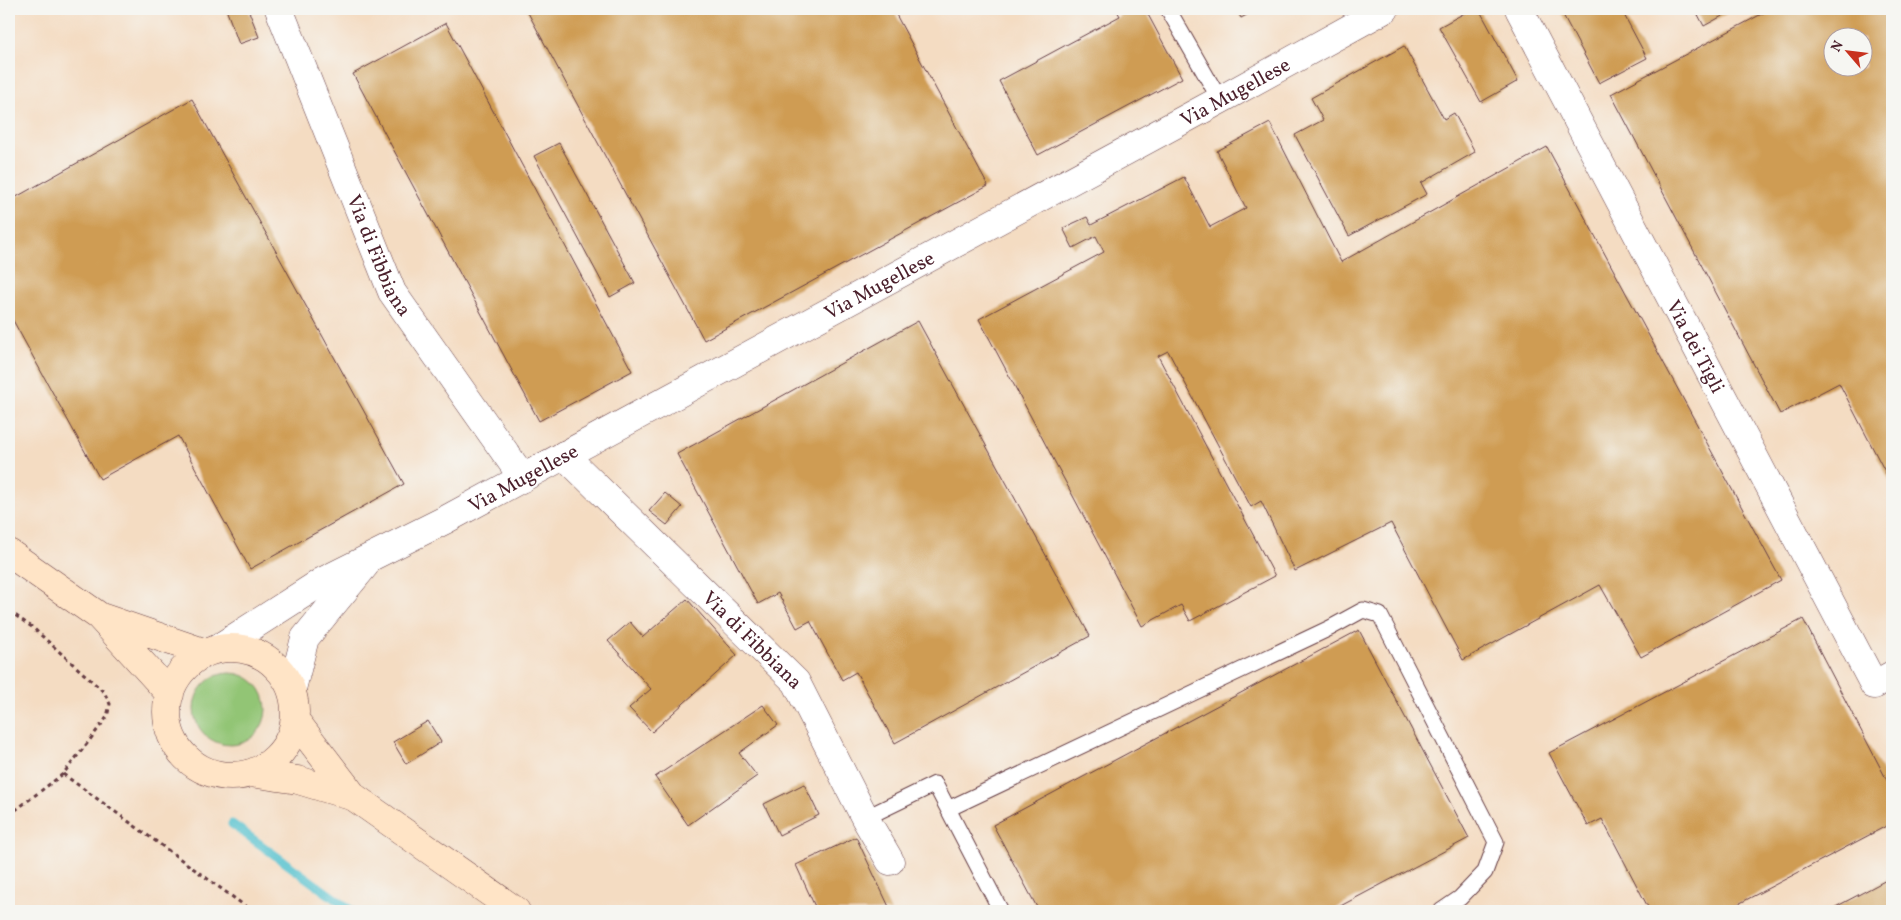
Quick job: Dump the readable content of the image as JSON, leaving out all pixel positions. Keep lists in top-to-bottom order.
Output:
{
  "streets": {
    "street": ["Via Mugellese", "Via di Fibbiana", "Via dei Tigli"]
  },
  "crossings": [
    ["Via Mugellese", "Via di Fibbiana"]
  ],
  "north": "top left"
}
